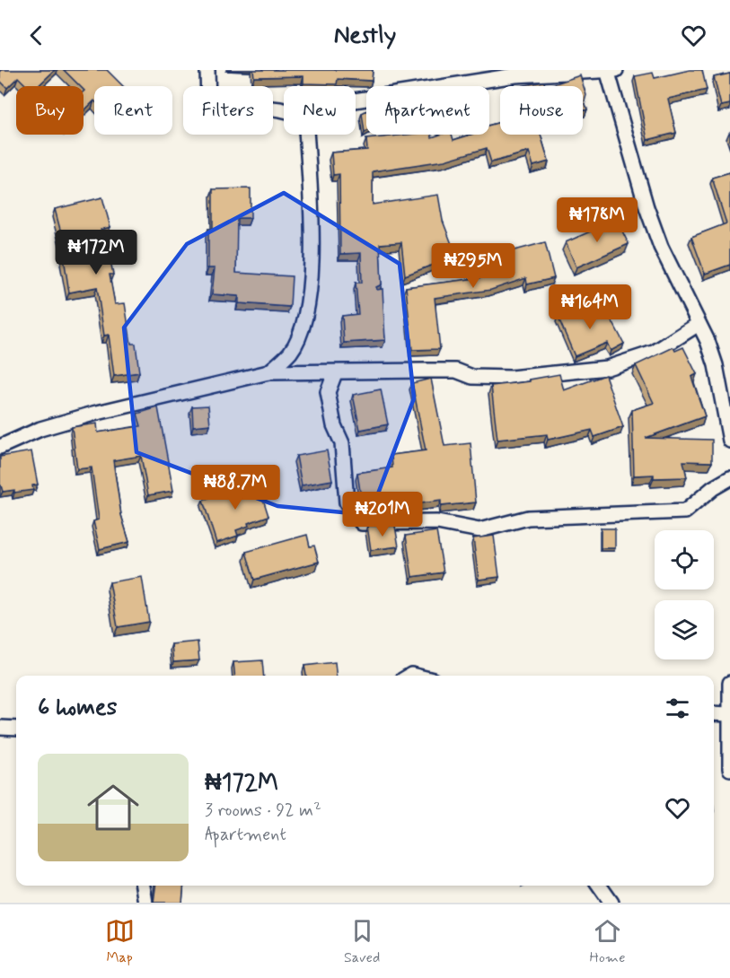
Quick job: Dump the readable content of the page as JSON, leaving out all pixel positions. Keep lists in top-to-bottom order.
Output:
{
  "page": {
    "header": "Nestly",
    "chip": [
      "Buy",
      "Rent",
      "Filters",
      "New",
      "Apartment",
      "House"
    ],
    "price": [
      "₦178M",
      "₦172M",
      "₦295M",
      "₦164M",
      "₦88.7M",
      "₦201M"
    ],
    "heading": "6 homes",
    "list": [
      {
        "name": "₦172M",
        "note": "3 rooms · 92 m² · Apartment"
      }
    ],
    "tabs": ["Map", "Saved", "Home"]
  }
}
